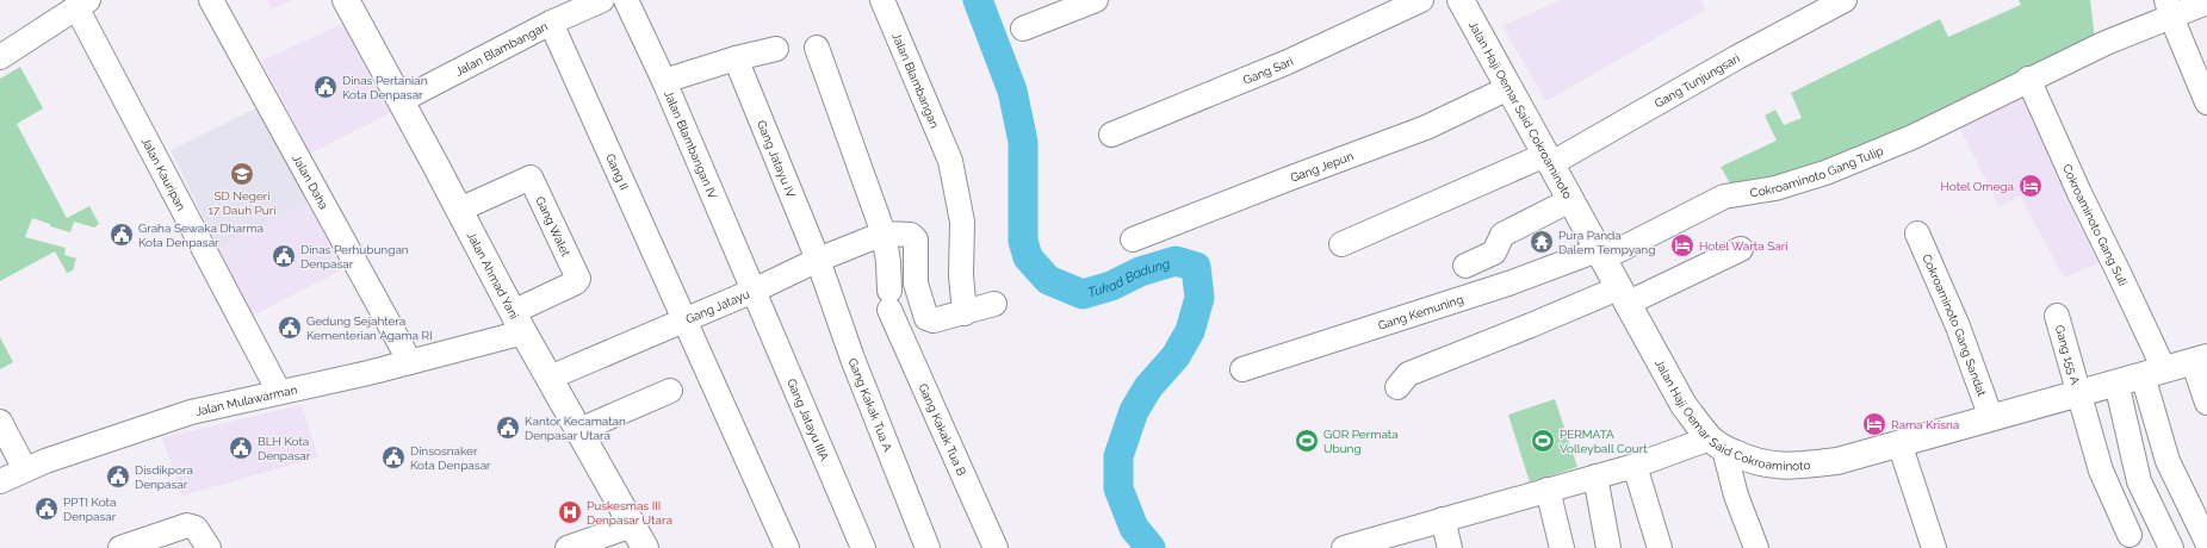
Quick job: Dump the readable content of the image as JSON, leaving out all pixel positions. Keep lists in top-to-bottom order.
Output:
{
  "streets": {
    "main road": ["Jalan Haji Oemar Said Cokroaminoto", "Jalan Ahmad Yani"],
    "street": [
      "Jalan Blambangan",
      "Gang Sari",
      "Gang Tunjungsari",
      "Jalan Blambangan IV",
      "Gang Jatayu IV",
      "Gang Jepun",
      "Cokroaminoto Gang Tulip",
      "Gang II",
      "Jalan Kauripan",
      "Jalan Daha",
      "Cokroaminoto Gang Suli",
      "Gang Walet",
      "Gang Jatayu",
      "Gang Kemuning",
      "Cokroaminoto Gang Sandat",
      "Gang 155 A",
      "Jalan Mulawarman",
      "Gang Kakak Tua A",
      "Gang Jatayu IIIA",
      "Gang Kakak Tua B"
    ]
  },
  "crossings": [
    ["Jalan Blambangan", "Gang II"],
    ["Jalan Blambangan", "Jalan Ahmad Yani"],
    ["Gang Tunjungsari", "Jalan Haji Oemar Said Cokroaminoto"],
    ["Jalan Haji Oemar Said Cokroaminoto", "Gang Jepun"],
    ["Jalan Haji Oemar Said Cokroaminoto", "Cokroaminoto Gang Tulip"],
    ["Jalan Haji Oemar Said Cokroaminoto", "Cokroaminoto Gang Suli"],
    ["Jalan Haji Oemar Said Cokroaminoto", "Gang Kemuning"],
    ["Jalan Haji Oemar Said Cokroaminoto", "Cokroaminoto Gang Sandat"],
    ["Jalan Haji Oemar Said Cokroaminoto", "Gang 155 A"],
    ["Jalan Blambangan IV", "Gang Jatayu"],
    ["Jalan Blambangan IV", "Gang Jatayu IIIA"],
    ["Gang Jatayu IV", "Gang Jatayu"],
    ["Gang Jatayu IV", "Gang Kakak Tua A"],
    ["Cokroaminoto Gang Tulip", "Cokroaminoto Gang Suli"],
    ["Cokroaminoto Gang Tulip", "Gang Kemuning"],
    ["Gang II", "Gang Jatayu"],
    ["Jalan Kauripan", "Jalan Mulawarman"],
    ["Jalan Daha", "Jalan Mulawarman"],
    ["Gang Walet", "Jalan Ahmad Yani"],
    ["Gang Walet", "Jalan Mulawarman"],
    ["Jalan Ahmad Yani", "Gang Jatayu"],
    ["Jalan Ahmad Yani", "Jalan Mulawarman"],
    ["Gang Jatayu", "Gang Kakak Tua A"],
    ["Gang Jatayu", "Gang Jatayu IIIA"],
    ["Gang Jatayu", "Gang Kakak Tua B"]
  ],
  "water": ["Tukad Badung"],
  "places": {
    "public building": [
      "Dinas Pertanian Kota Denpasar",
      "Graha Sewaka Dharma Kota Denpasar",
      "Dinas Perhubungan Denpasar",
      "Gedung Sejahtera Kementerian Agama RI",
      "Kantor Kecamatan Denpasar Utara",
      "BLH Kota Denpasar",
      "Dinsosnaker Kota Denpasar",
      "Disdikpora Denpasar",
      "PPTI Kota Denpasar"
    ],
    "school or university": ["SD Negeri 17 Dauh Puri"],
    "hotel": ["Hotel Omega", "Hotel Warta Sari", "Rama Krisna"],
    "temple": ["Pura Panda Dalem Tempyang"],
    "sports": ["GOR Permata Ubung", "PERMATA Volleyball Court"],
    "hospital": ["Puskesmas III Denpasar Utara"]
  }
}
